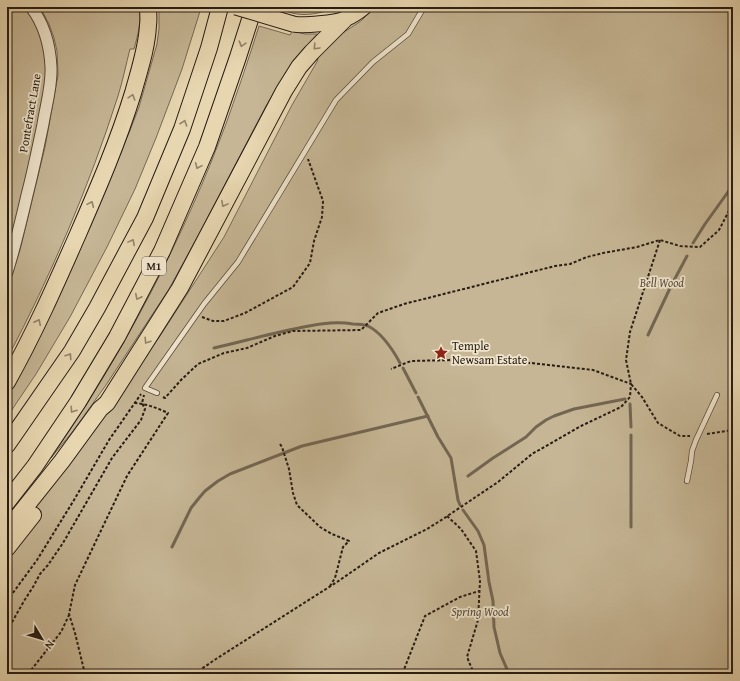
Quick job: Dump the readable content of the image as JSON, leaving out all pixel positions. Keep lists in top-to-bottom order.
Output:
{
  "streets": {
    "highway": ["M1"],
    "street": ["Pontefract Lane"]
  },
  "parks": ["Bell Wood", "Spring Wood"],
  "places": {
    "place": ["Temple Newsam Estate"]
  },
  "north": "bottom right"
}
